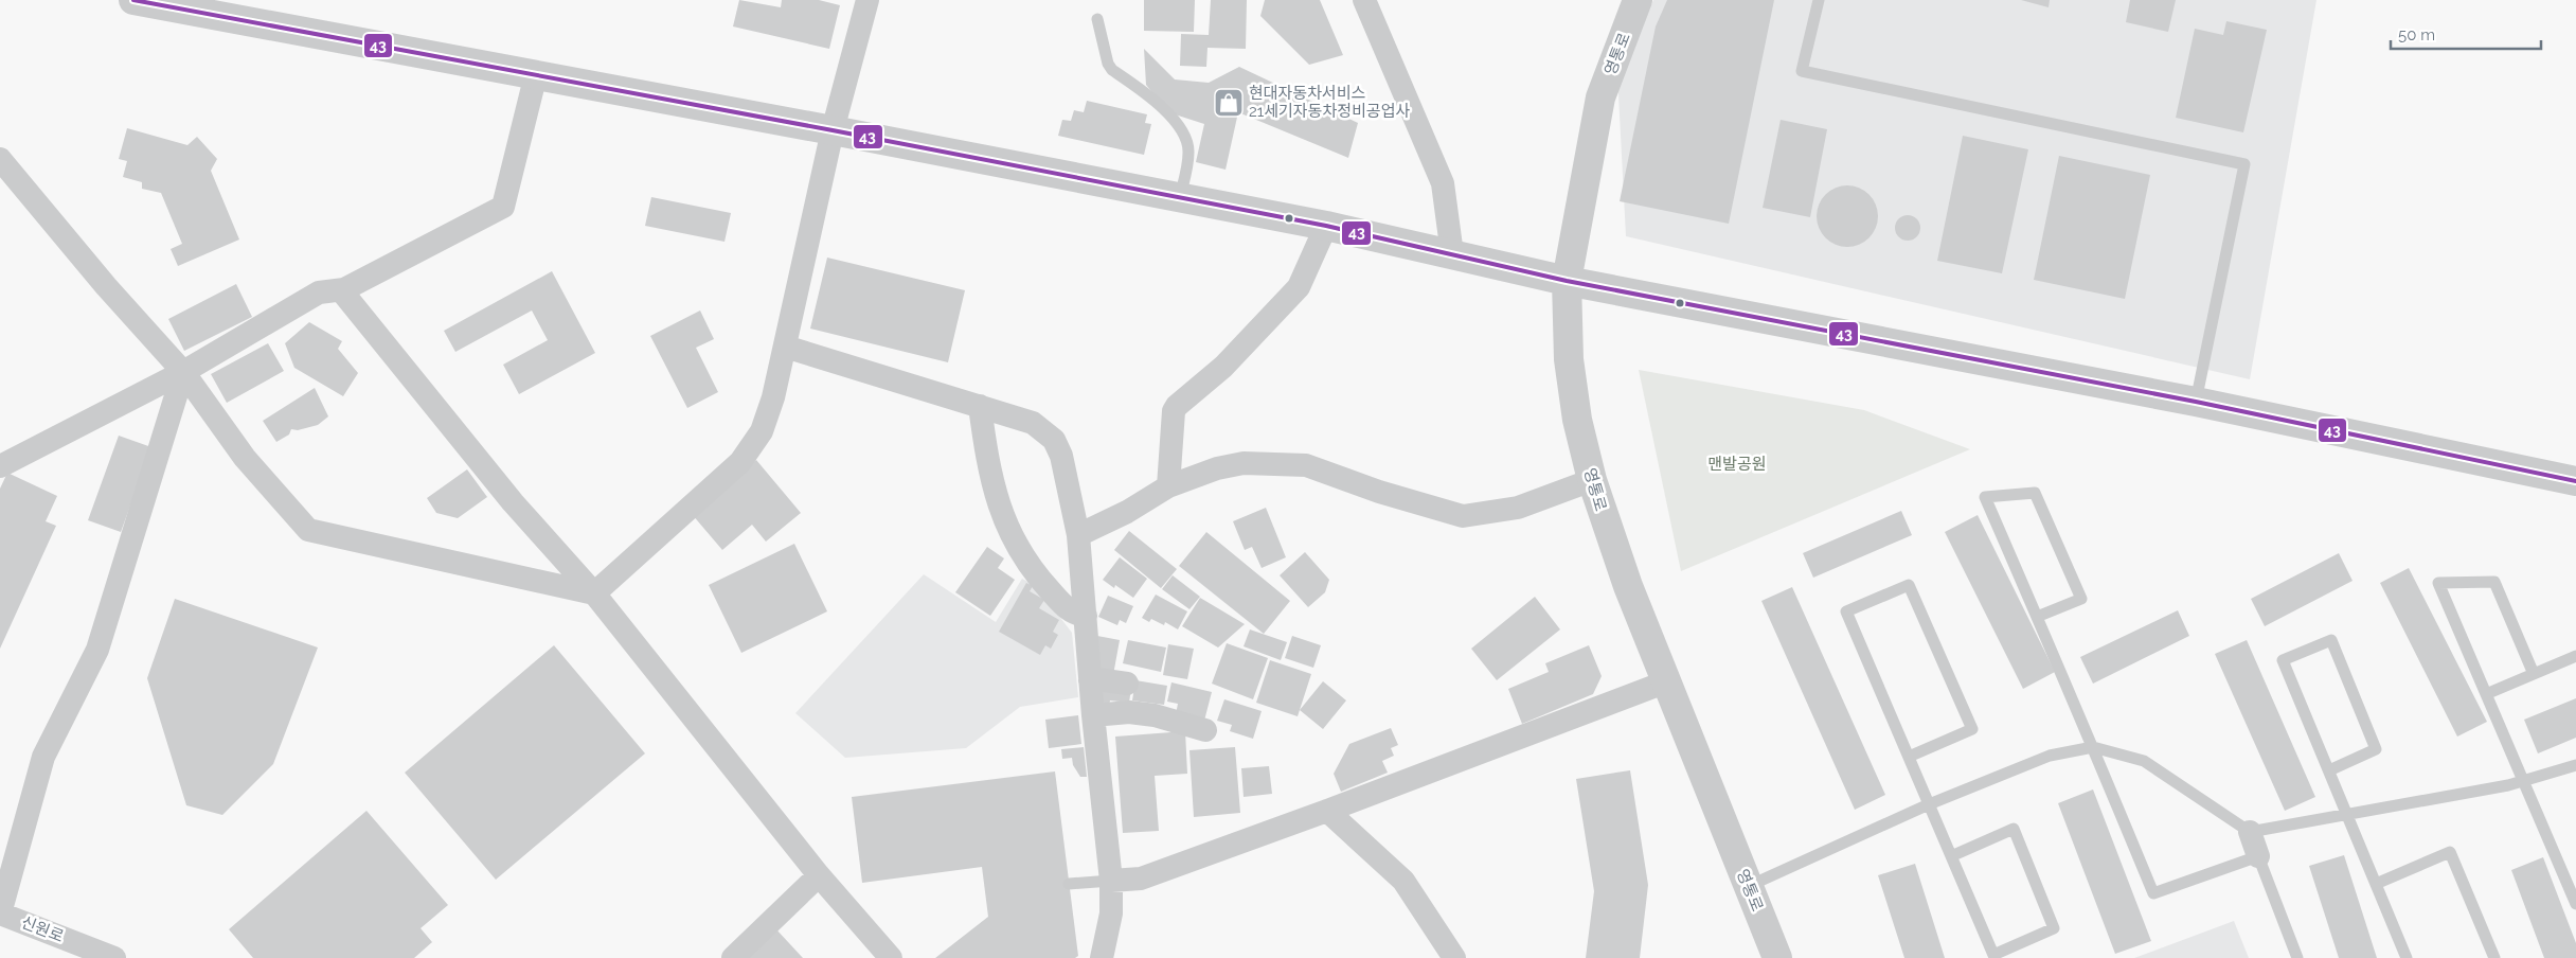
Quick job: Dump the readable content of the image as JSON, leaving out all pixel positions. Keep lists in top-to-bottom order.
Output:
{
  "streets": {
    "street": ["영통로", "신원로"]
  },
  "parks": ["맨발공원"],
  "places": {
    "shop": ["현대자동차서비스 21세기자동차정비공업사"]
  },
  "lines": ["transit line 43"],
  "scale_bar": "50 m"
}
